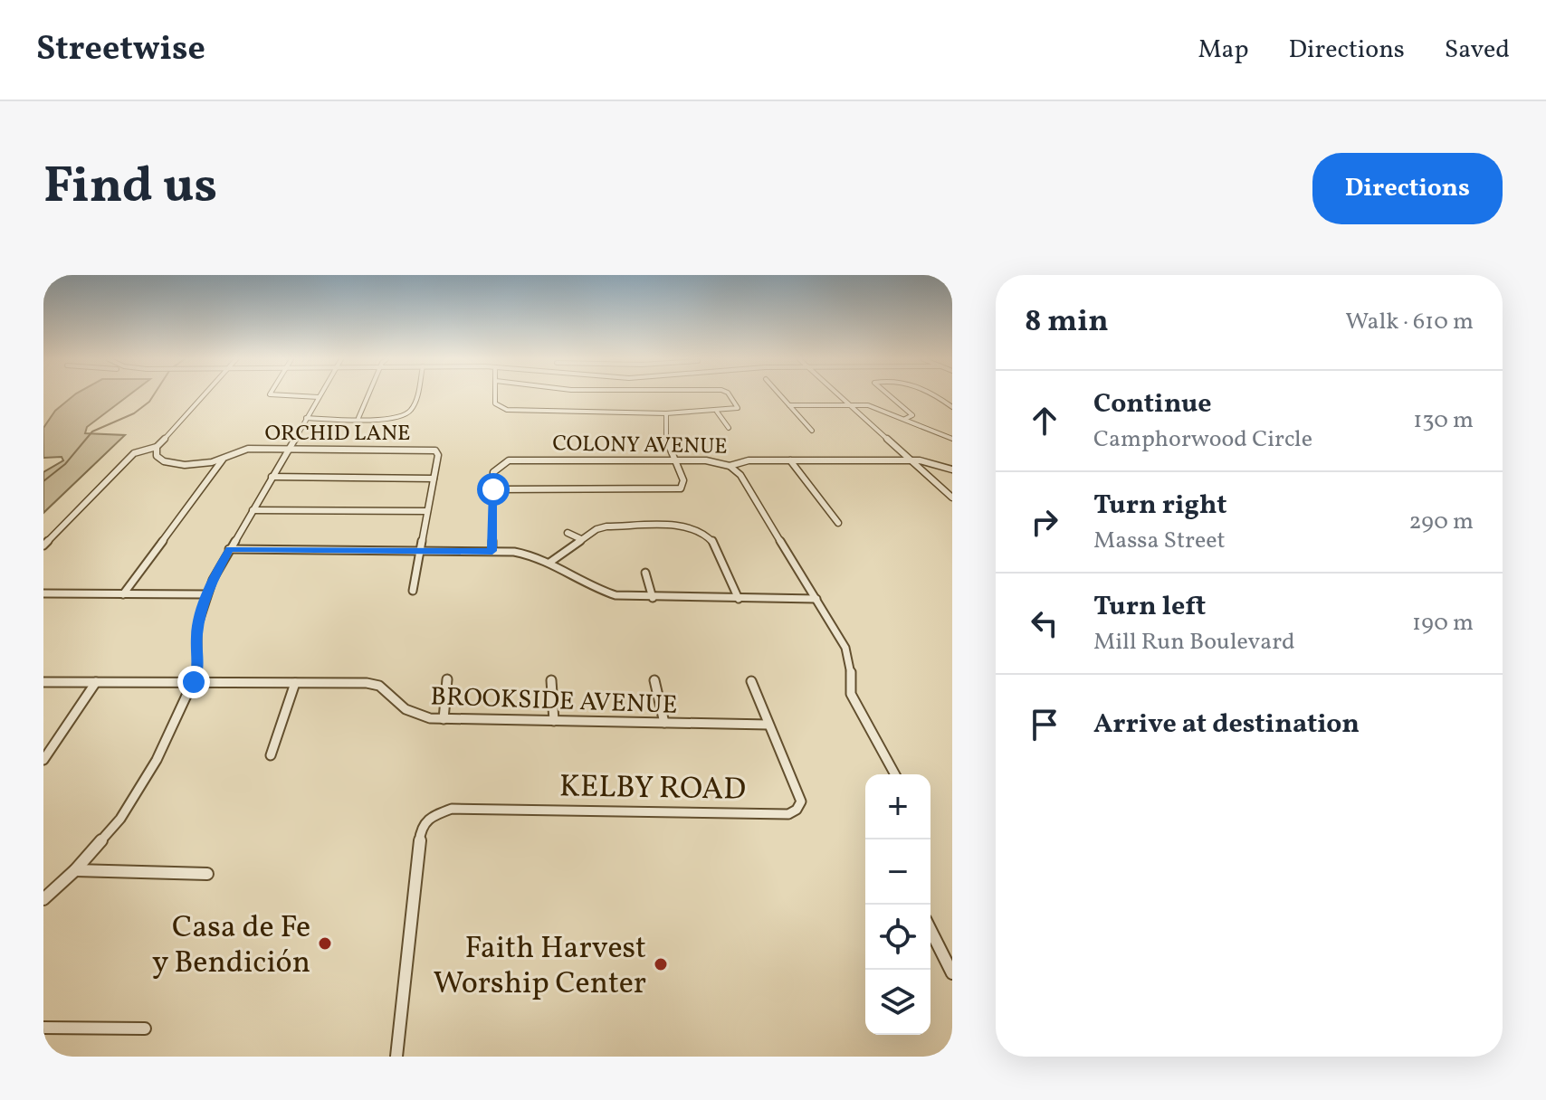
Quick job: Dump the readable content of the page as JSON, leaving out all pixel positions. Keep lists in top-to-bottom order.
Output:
{
  "streets": {
    "street": [
      "ORCHID LANE",
      "COLONY AVENUE",
      "BROOKSIDE AVENUE",
      "KELBY ROAD"
    ]
  },
  "crossings": [
    ["BROOKSIDE AVENUE", "KELBY ROAD"]
  ],
  "places": ["Casa de Fe y Bendición", "Faith Harvest Worship Center"],
  "page": {
    "header": "Streetwise",
    "nav": ["Map", "Directions", "Saved"],
    "title": "Find us",
    "buttons": "Directions",
    "heading": ["8 min", "Walk · 610 m"],
    "list": [
      ["Continue", "Camphorwood Circle", "130 m"],
      ["Turn right", "Massa Street", "290 m"],
      ["Turn left", "Mill Run Boulevard", "190 m"],
      "Arrive at destination"
    ],
    "map_buttons": ["+", "−"]
  }
}
